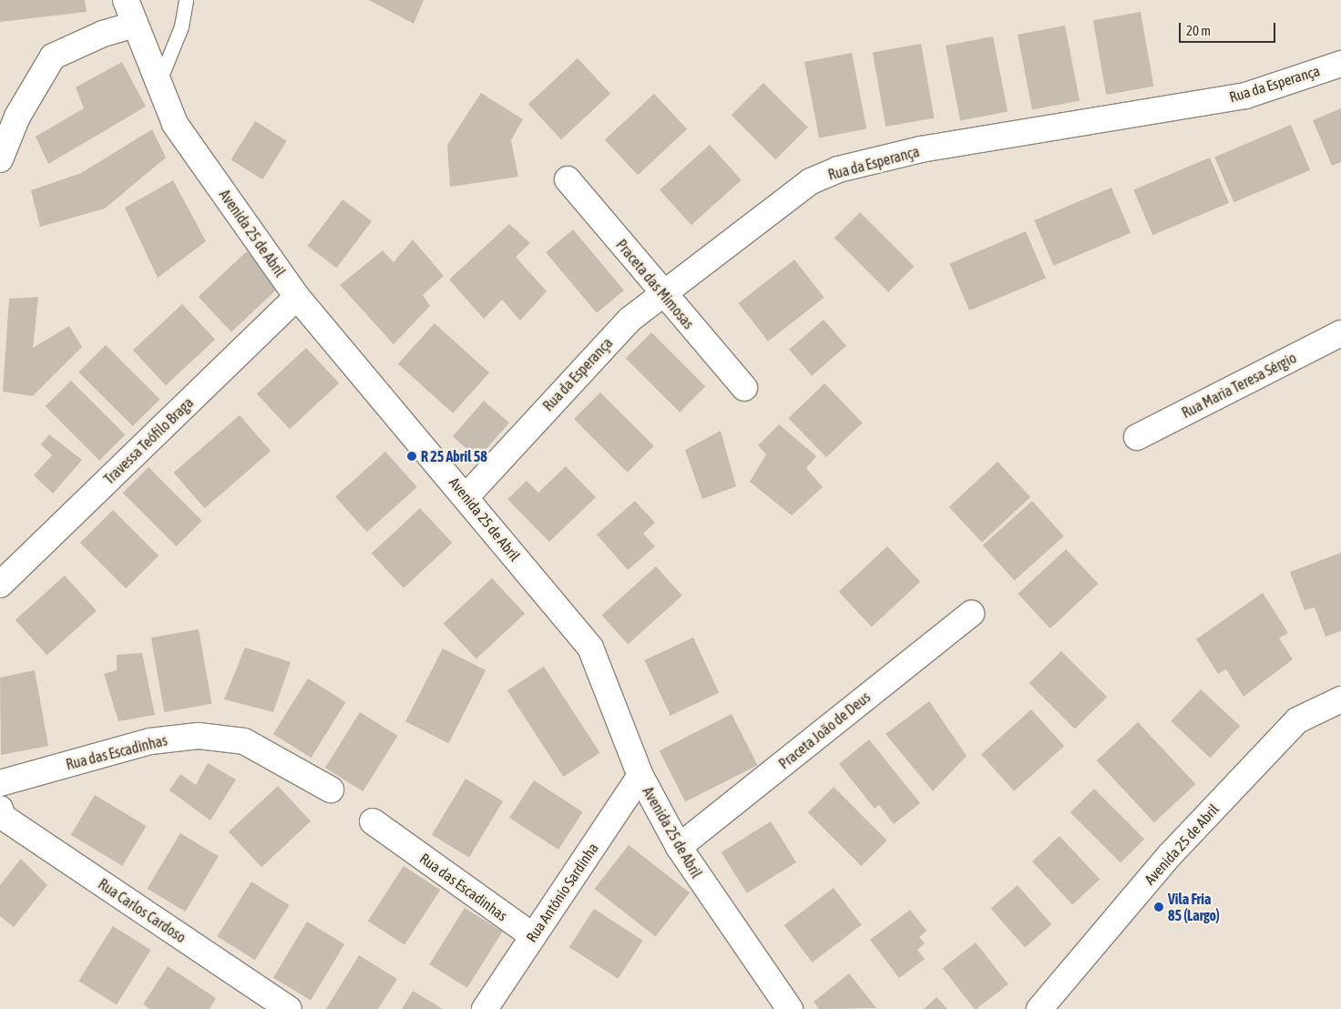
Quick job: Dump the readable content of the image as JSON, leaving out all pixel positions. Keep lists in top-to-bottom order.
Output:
{
  "streets": {
    "street": [
      "Rua da Esperança",
      "Avenida 25 de Abril",
      "Praceta das Mimosas",
      "Rua Maria Teresa Sérgio",
      "Travessa Teófilo Braga",
      "Praceta João de Deus",
      "Rua das Escadinhas",
      "Rua António Sardinha",
      "Rua Carlos Cardoso"
    ]
  },
  "crossings": [
    ["Rua da Esperança", "Avenida 25 de Abril"],
    ["Rua da Esperança", "Praceta das Mimosas"],
    ["Avenida 25 de Abril", "Travessa Teófilo Braga"],
    ["Avenida 25 de Abril", "Praceta João de Deus"],
    ["Avenida 25 de Abril", "Rua António Sardinha"],
    ["Rua das Escadinhas", "Rua António Sardinha"]
  ],
  "places": ["R 25 Abril 58", "Vila Fria 85 (Largo)"],
  "scale_bar": "20 m"
}
